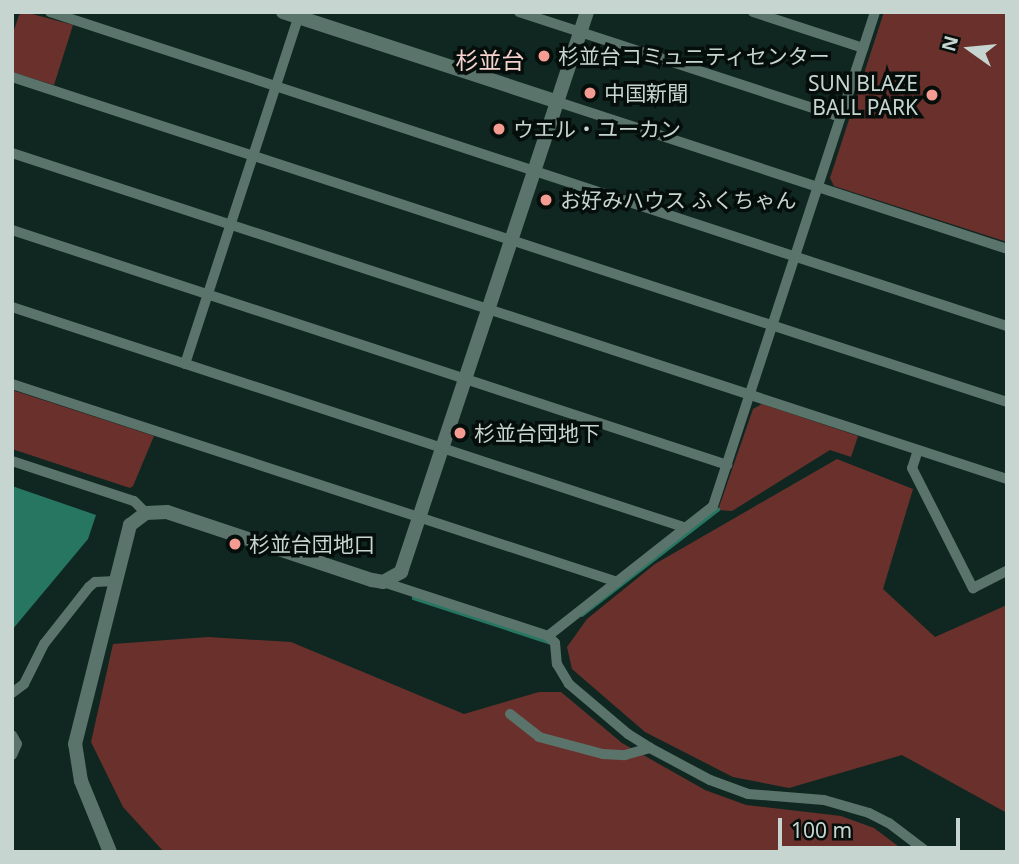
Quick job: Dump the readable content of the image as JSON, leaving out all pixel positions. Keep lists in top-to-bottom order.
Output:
{
  "districts": ["杉並台"],
  "places": [
    "杉並台コミュニティセンター",
    "中国新聞",
    "SUN BLAZE BALL PARK",
    "ウエル・ユーカン",
    "お好みハウス ふくちゃん",
    "杉並台団地下",
    "杉並台団地口"
  ],
  "scale_bar": "100 m",
  "north": "left"
}
